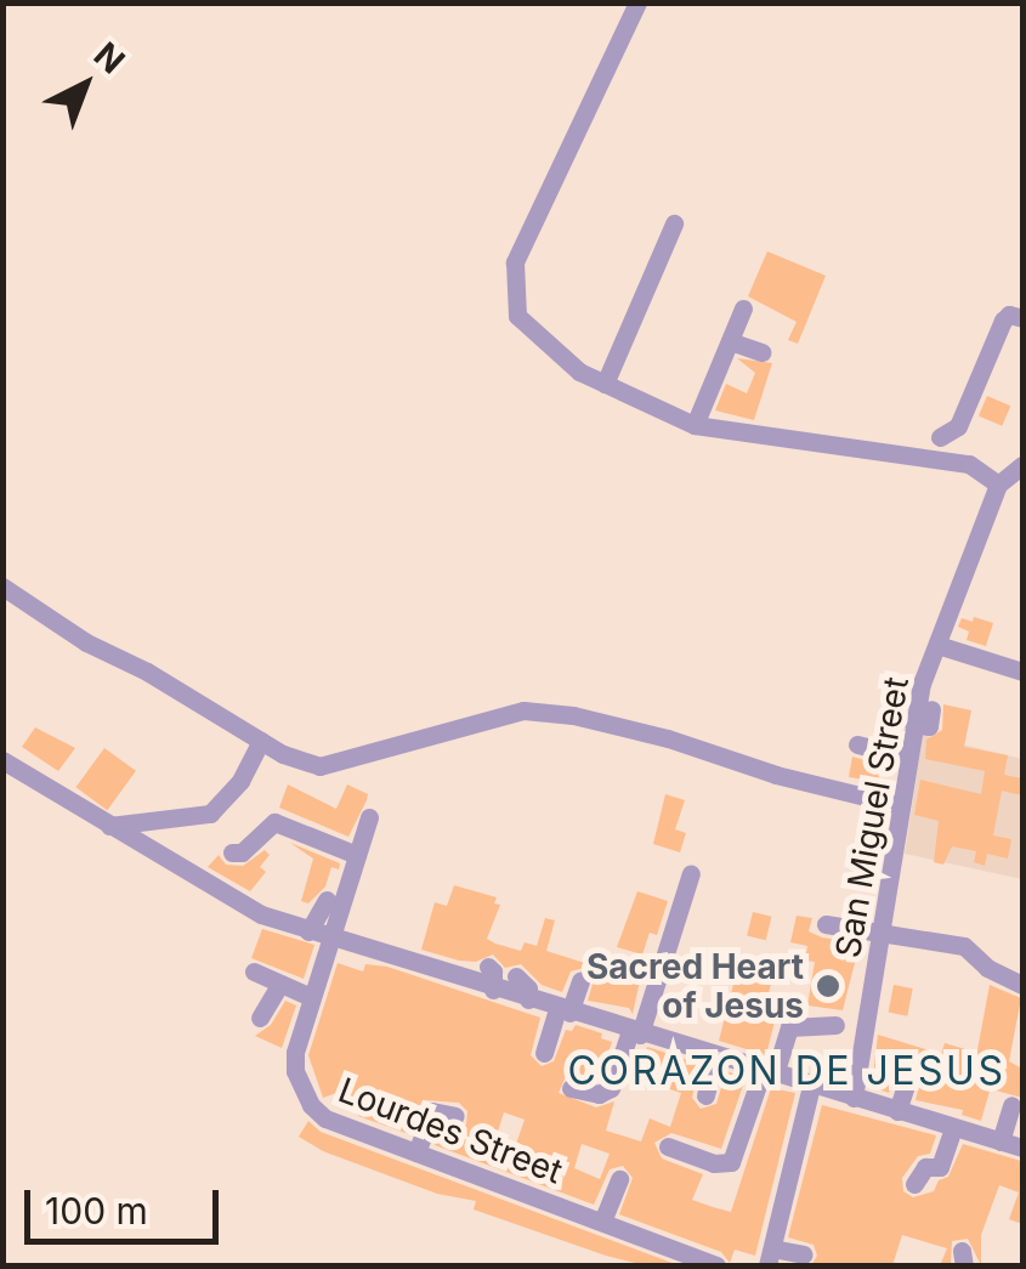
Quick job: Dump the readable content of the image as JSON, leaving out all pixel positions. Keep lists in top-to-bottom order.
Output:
{
  "streets": {
    "street": ["San Miguel Street", "Lourdes Street"]
  },
  "districts": ["CORAZON DE JESUS"],
  "places": ["Sacred Heart of Jesus"],
  "scale_bar": "100 m",
  "north": "top right"
}
